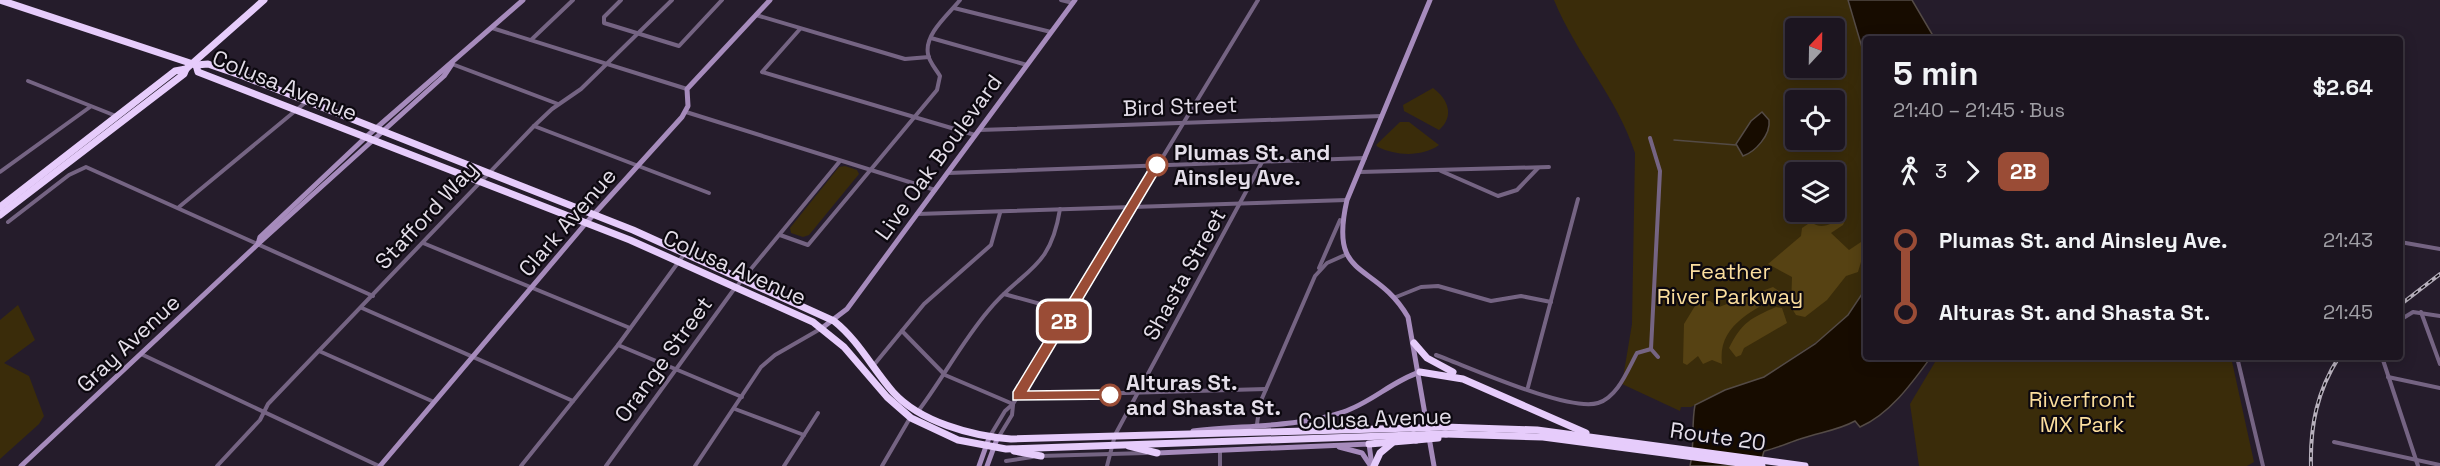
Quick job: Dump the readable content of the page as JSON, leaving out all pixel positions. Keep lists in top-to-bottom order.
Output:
{
  "streets": {
    "highway": ["Colusa Avenue", "Route 20"],
    "main road": ["Live Oak Boulevard", "Clark Avenue", "Gray Avenue"],
    "street": [
      "Bird Street",
      "Stafford Way",
      "Shasta Street",
      "Orange Street"
    ]
  },
  "crossings": [
    ["Colusa Avenue", "Live Oak Boulevard"],
    ["Colusa Avenue", "Stafford Way"],
    ["Colusa Avenue", "Clark Avenue"],
    ["Colusa Avenue", "Shasta Street"],
    ["Colusa Avenue", "Gray Avenue"],
    ["Colusa Avenue", "Orange Street"],
    ["Colusa Avenue", "Route 20"],
    ["Bird Street", "Live Oak Boulevard"]
  ],
  "parks": ["Feather River Parkway", "Riverfront MX Park"],
  "places": ["Plumas St. and Ainsley Ave.", "Alturas St. and Shasta St."],
  "lines": ["bus line 2B"],
  "north": "top",
  "page": {
    "on_map": "2B",
    "heading": ["5 min", "21:40 – 21:45 · Bus", "$2.64"],
    "legs": ["3", "2B"],
    "list": [
      {
        "name": "Plumas St. and Ainsley Ave.",
        "value": "21:43"
      },
      {
        "name": "Alturas St. and Shasta St.",
        "value": "21:45"
      }
    ]
  }
}
